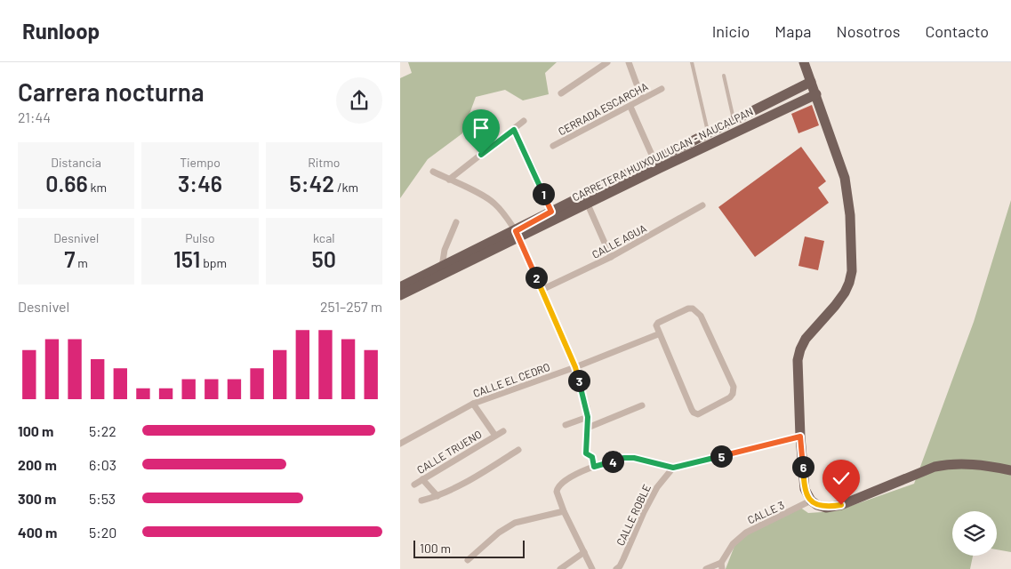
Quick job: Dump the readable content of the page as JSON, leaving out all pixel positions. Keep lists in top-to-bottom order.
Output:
{
  "streets": {
    "main road": ["CARRETERA HUIXQUILUCAN - NAUCALPAN"],
    "street": [
      "CERRADA ESCARCHA",
      "CALLE AGUA",
      "CALLE EL CEDRO",
      "CALLE TRUENO",
      "CALLE 3",
      "CALLE ROBLE"
    ]
  },
  "crossings": [
    ["CALLE EL CEDRO", "CALLE TRUENO"]
  ],
  "scale_bar": "100 m",
  "page": {
    "header": "Runloop",
    "nav": [
      "Inicio",
      "Mapa",
      "Nosotros",
      "Contacto"
    ],
    "heading": ["Carrera nocturna", "21:44"],
    "stats": [
      ["Distancia", "0.66 km"],
      ["Tiempo", "3:46"],
      ["Ritmo", "5:42 /km"],
      ["Desnivel", "7 m"],
      ["Pulso", "151 bpm"],
      ["kcal", "50"]
    ],
    "pins": [
      "1",
      "2",
      "3",
      "5",
      "4",
      "6"
    ],
    "chart": ["Desnivel", "251–257 m"],
    "list": [
      {
        "name": "100 m",
        "note": "5:22"
      },
      {
        "name": "200 m",
        "note": "6:03"
      },
      {
        "name": "300 m",
        "note": "5:53"
      },
      {
        "name": "400 m",
        "note": "5:20"
      }
    ],
    "scale": "100 m"
  }
}
